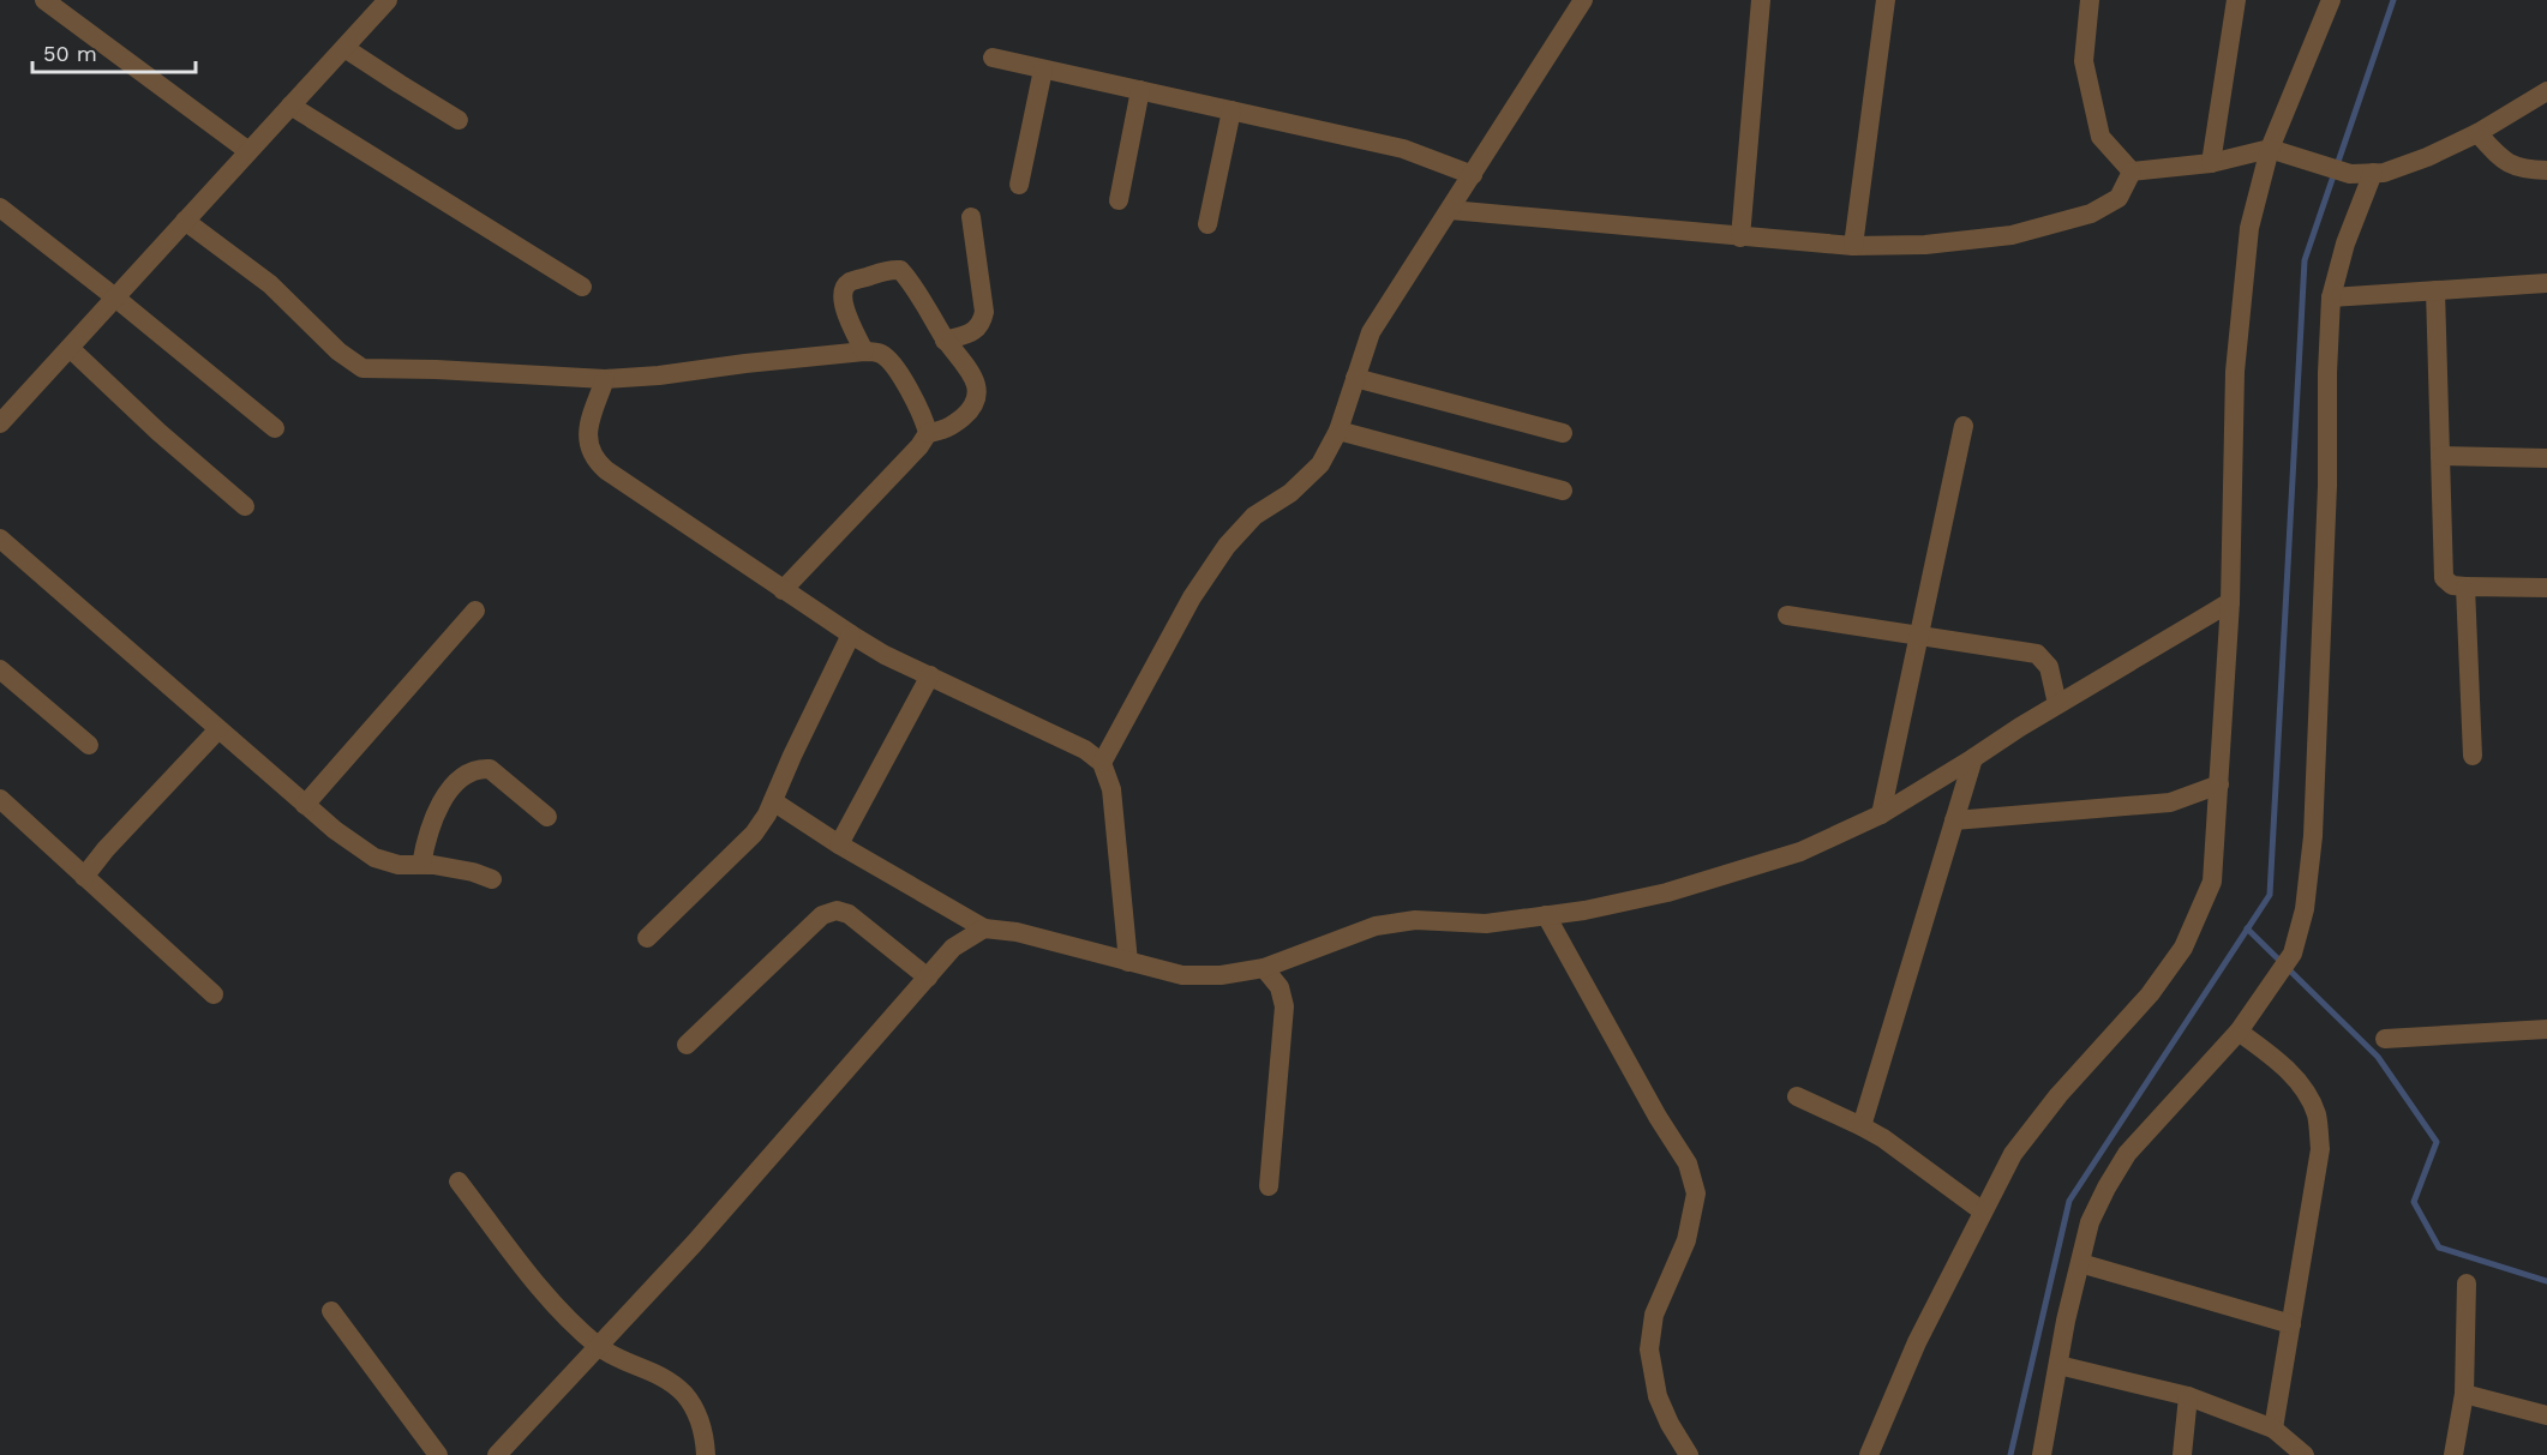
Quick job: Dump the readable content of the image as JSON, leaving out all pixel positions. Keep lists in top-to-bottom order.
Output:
{
  "scale_bar": "50 m"
}
